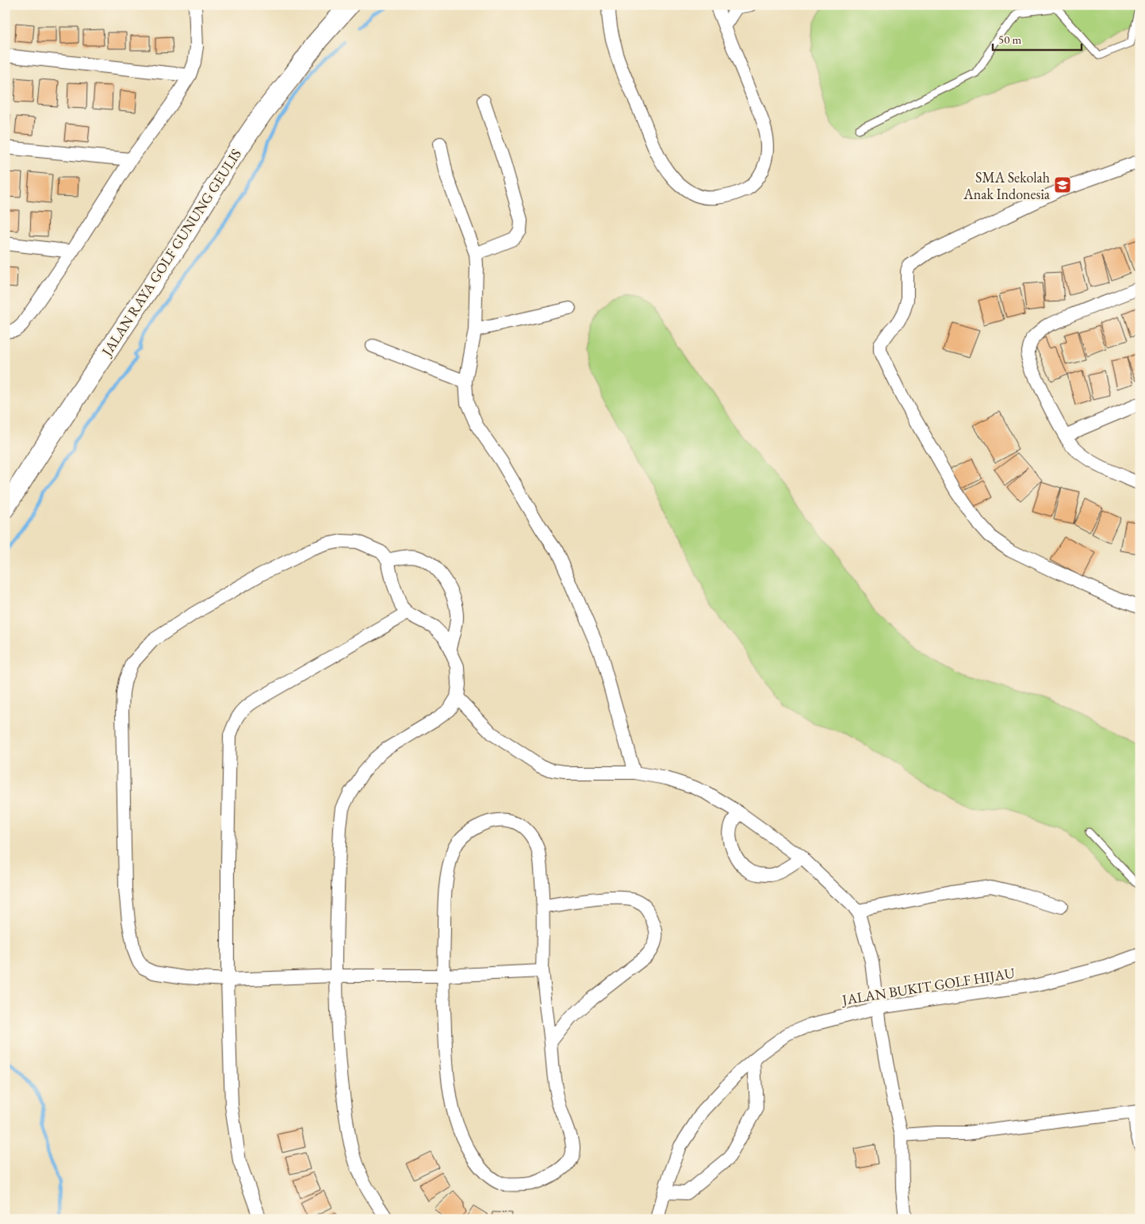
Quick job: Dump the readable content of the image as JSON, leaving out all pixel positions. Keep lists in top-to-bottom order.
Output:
{
  "streets": {
    "main road": ["JALAN RAYA GOLF GUNUNG GEULIS"],
    "street": ["JALAN BUKIT GOLF HIJAU"]
  },
  "places": {
    "school or university": ["SMA Sekolah Anak Indonesia"]
  },
  "scale_bar": "50 m"
}
